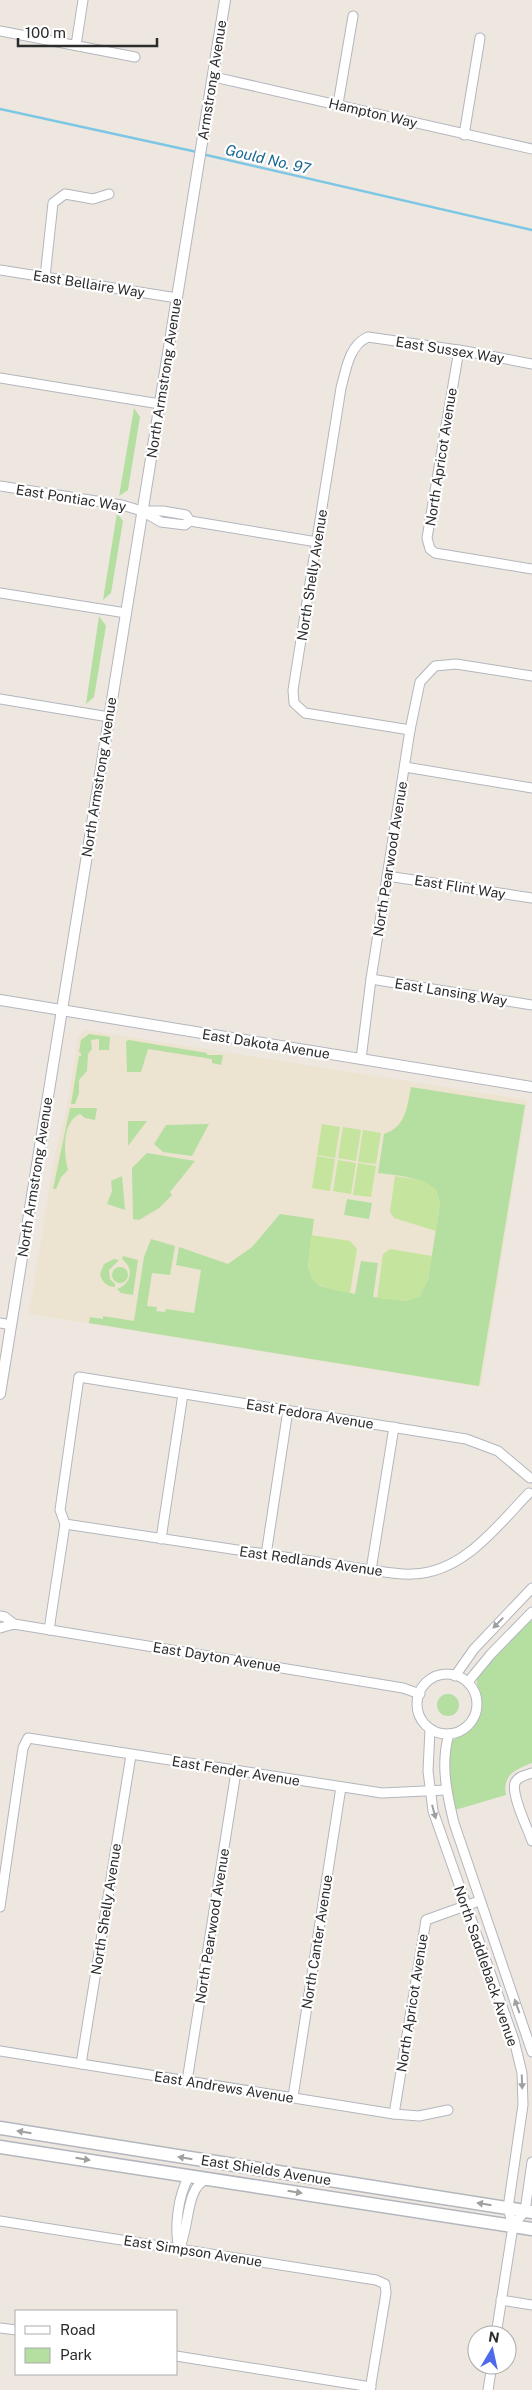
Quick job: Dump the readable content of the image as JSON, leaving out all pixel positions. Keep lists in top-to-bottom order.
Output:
{
  "streets": {
    "main road": ["East Shields Avenue"],
    "street": [
      "Armstrong Avenue",
      "Hampton Way",
      "East Bellaire Way",
      "East Sussex Way",
      "North Armstrong Avenue",
      "North Apricot Avenue",
      "East Pontiac Way",
      "North Shelly Avenue",
      "North Pearwood Avenue",
      "East Flint Way",
      "East Lansing Way",
      "East Dakota Avenue",
      "East Fedora Avenue",
      "East Redlands Avenue",
      "East Dayton Avenue",
      "East Fender Avenue",
      "North Canter Avenue",
      "North Saddleback Avenue",
      "East Andrews Avenue",
      "East Simpson Avenue"
    ]
  },
  "crossings": [
    ["Armstrong Avenue", "Hampton Way"],
    ["Armstrong Avenue", "North Armstrong Avenue"],
    ["East Bellaire Way", "North Armstrong Avenue"],
    ["East Sussex Way", "North Apricot Avenue"],
    ["East Sussex Way", "North Shelly Avenue"],
    ["North Armstrong Avenue", "East Pontiac Way"],
    ["North Armstrong Avenue", "East Dakota Avenue"],
    ["North Apricot Avenue", "North Saddleback Avenue"],
    ["North Apricot Avenue", "East Andrews Avenue"],
    ["East Pontiac Way", "North Shelly Avenue"],
    ["North Shelly Avenue", "North Pearwood Avenue"],
    ["North Shelly Avenue", "East Fender Avenue"],
    ["North Shelly Avenue", "East Andrews Avenue"],
    ["North Pearwood Avenue", "East Flint Way"],
    ["North Pearwood Avenue", "East Lansing Way"],
    ["North Pearwood Avenue", "East Dakota Avenue"],
    ["North Pearwood Avenue", "East Fender Avenue"],
    ["North Pearwood Avenue", "East Andrews Avenue"],
    ["East Fedora Avenue", "East Redlands Avenue"],
    ["East Dayton Avenue", "North Saddleback Avenue"],
    ["East Fender Avenue", "North Canter Avenue"],
    ["East Fender Avenue", "North Saddleback Avenue"],
    ["North Canter Avenue", "East Andrews Avenue"],
    ["North Saddleback Avenue", "East Shields Avenue"]
  ],
  "water": ["Gould No. 97"],
  "legend": ["Road", "Park"],
  "scale_bar": "100 m",
  "north": "top"
}
